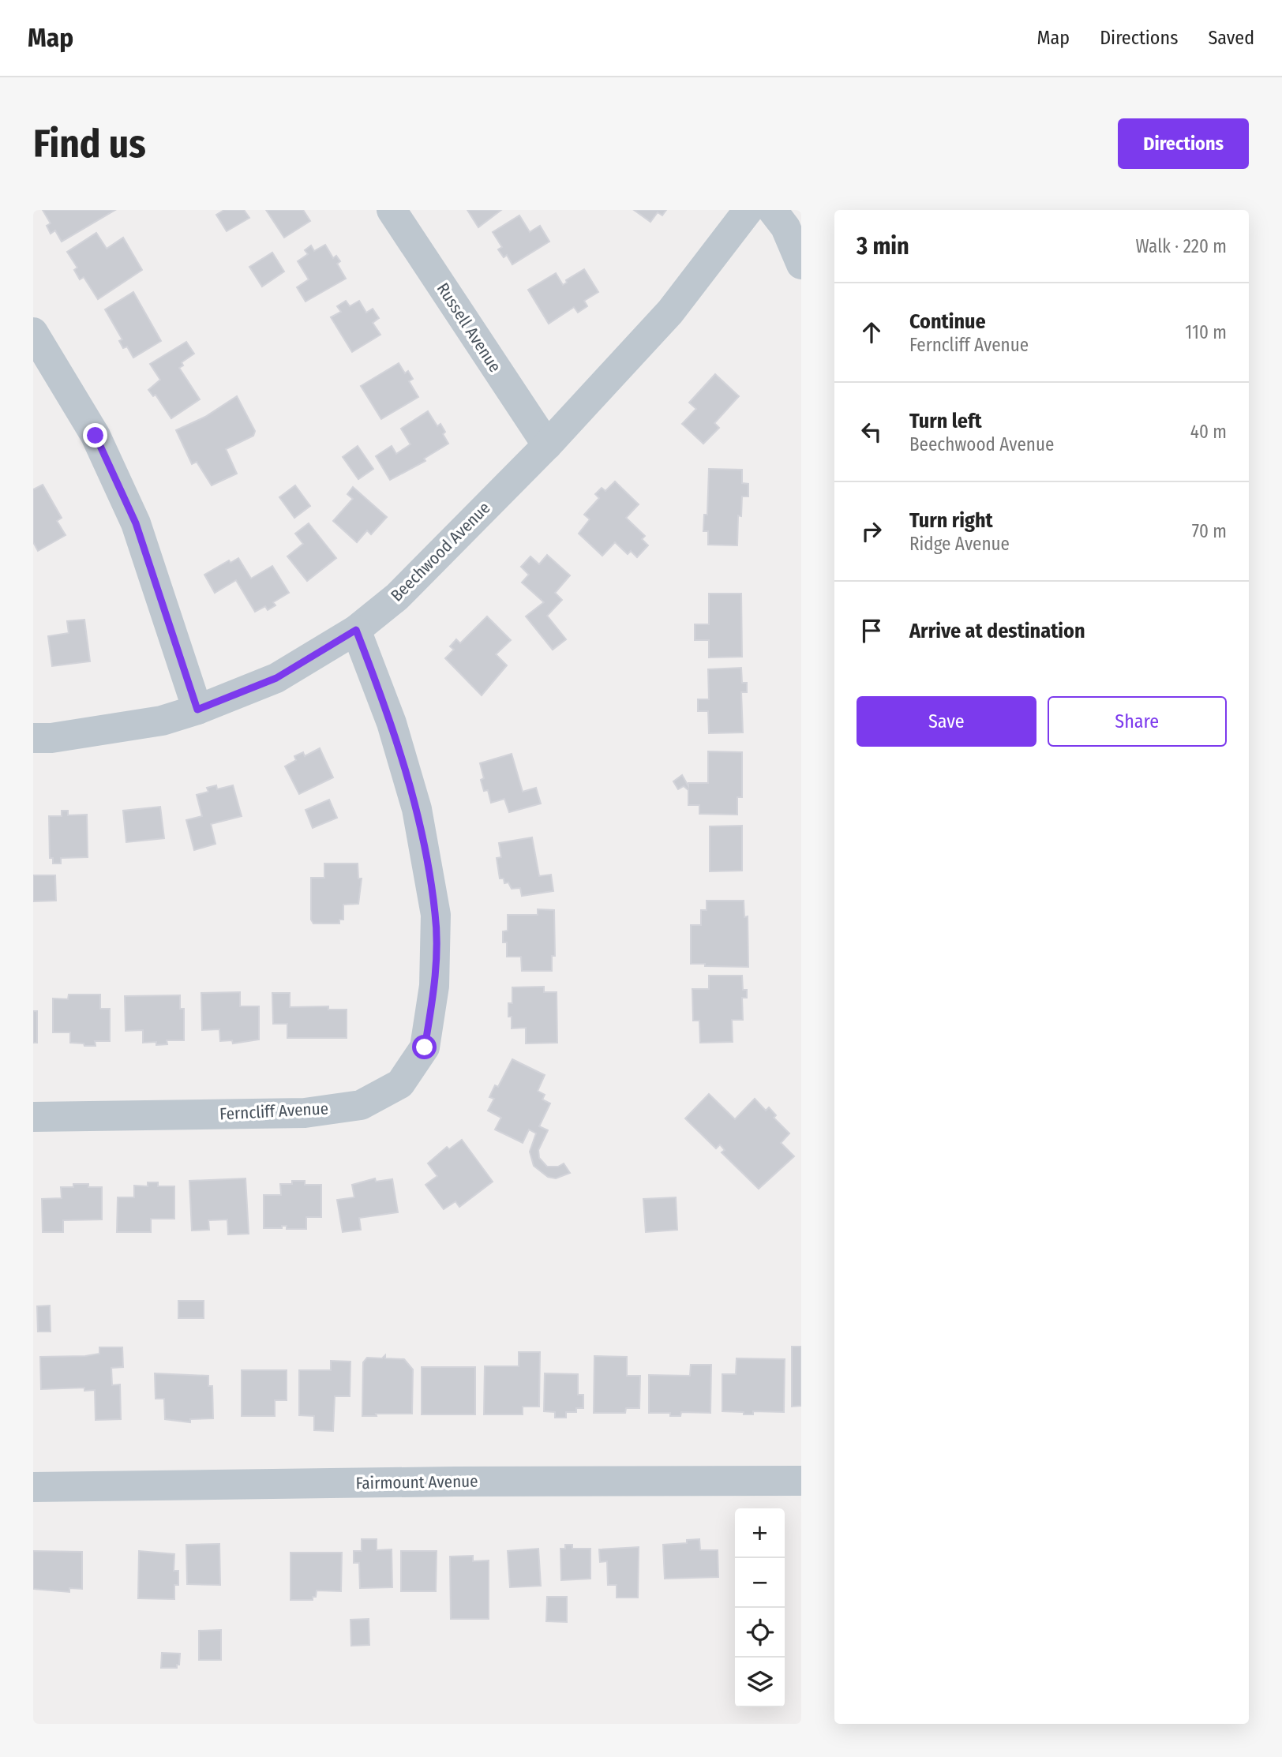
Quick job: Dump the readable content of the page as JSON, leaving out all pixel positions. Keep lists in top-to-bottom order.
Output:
{
  "streets": {
    "street": [
      "Russell Avenue",
      "Beechwood Avenue",
      "Ferncliff Avenue",
      "Fairmount Avenue"
    ]
  },
  "crossings": [
    ["Russell Avenue", "Beechwood Avenue"],
    ["Beechwood Avenue", "Ferncliff Avenue"]
  ],
  "page": {
    "header": "Map",
    "nav": ["Map", "Directions", "Saved"],
    "buttons": [
      "Directions",
      ["Save", "Share"]
    ],
    "title": "Find us",
    "heading": ["3 min", "Walk · 220 m"],
    "list": [
      ["Continue", "Ferncliff Avenue", "110 m"],
      ["Turn left", "Beechwood Avenue", "40 m"],
      ["Turn right", "Ridge Avenue", "70 m"],
      "Arrive at destination"
    ],
    "map_buttons": ["+", "−"]
  }
}
